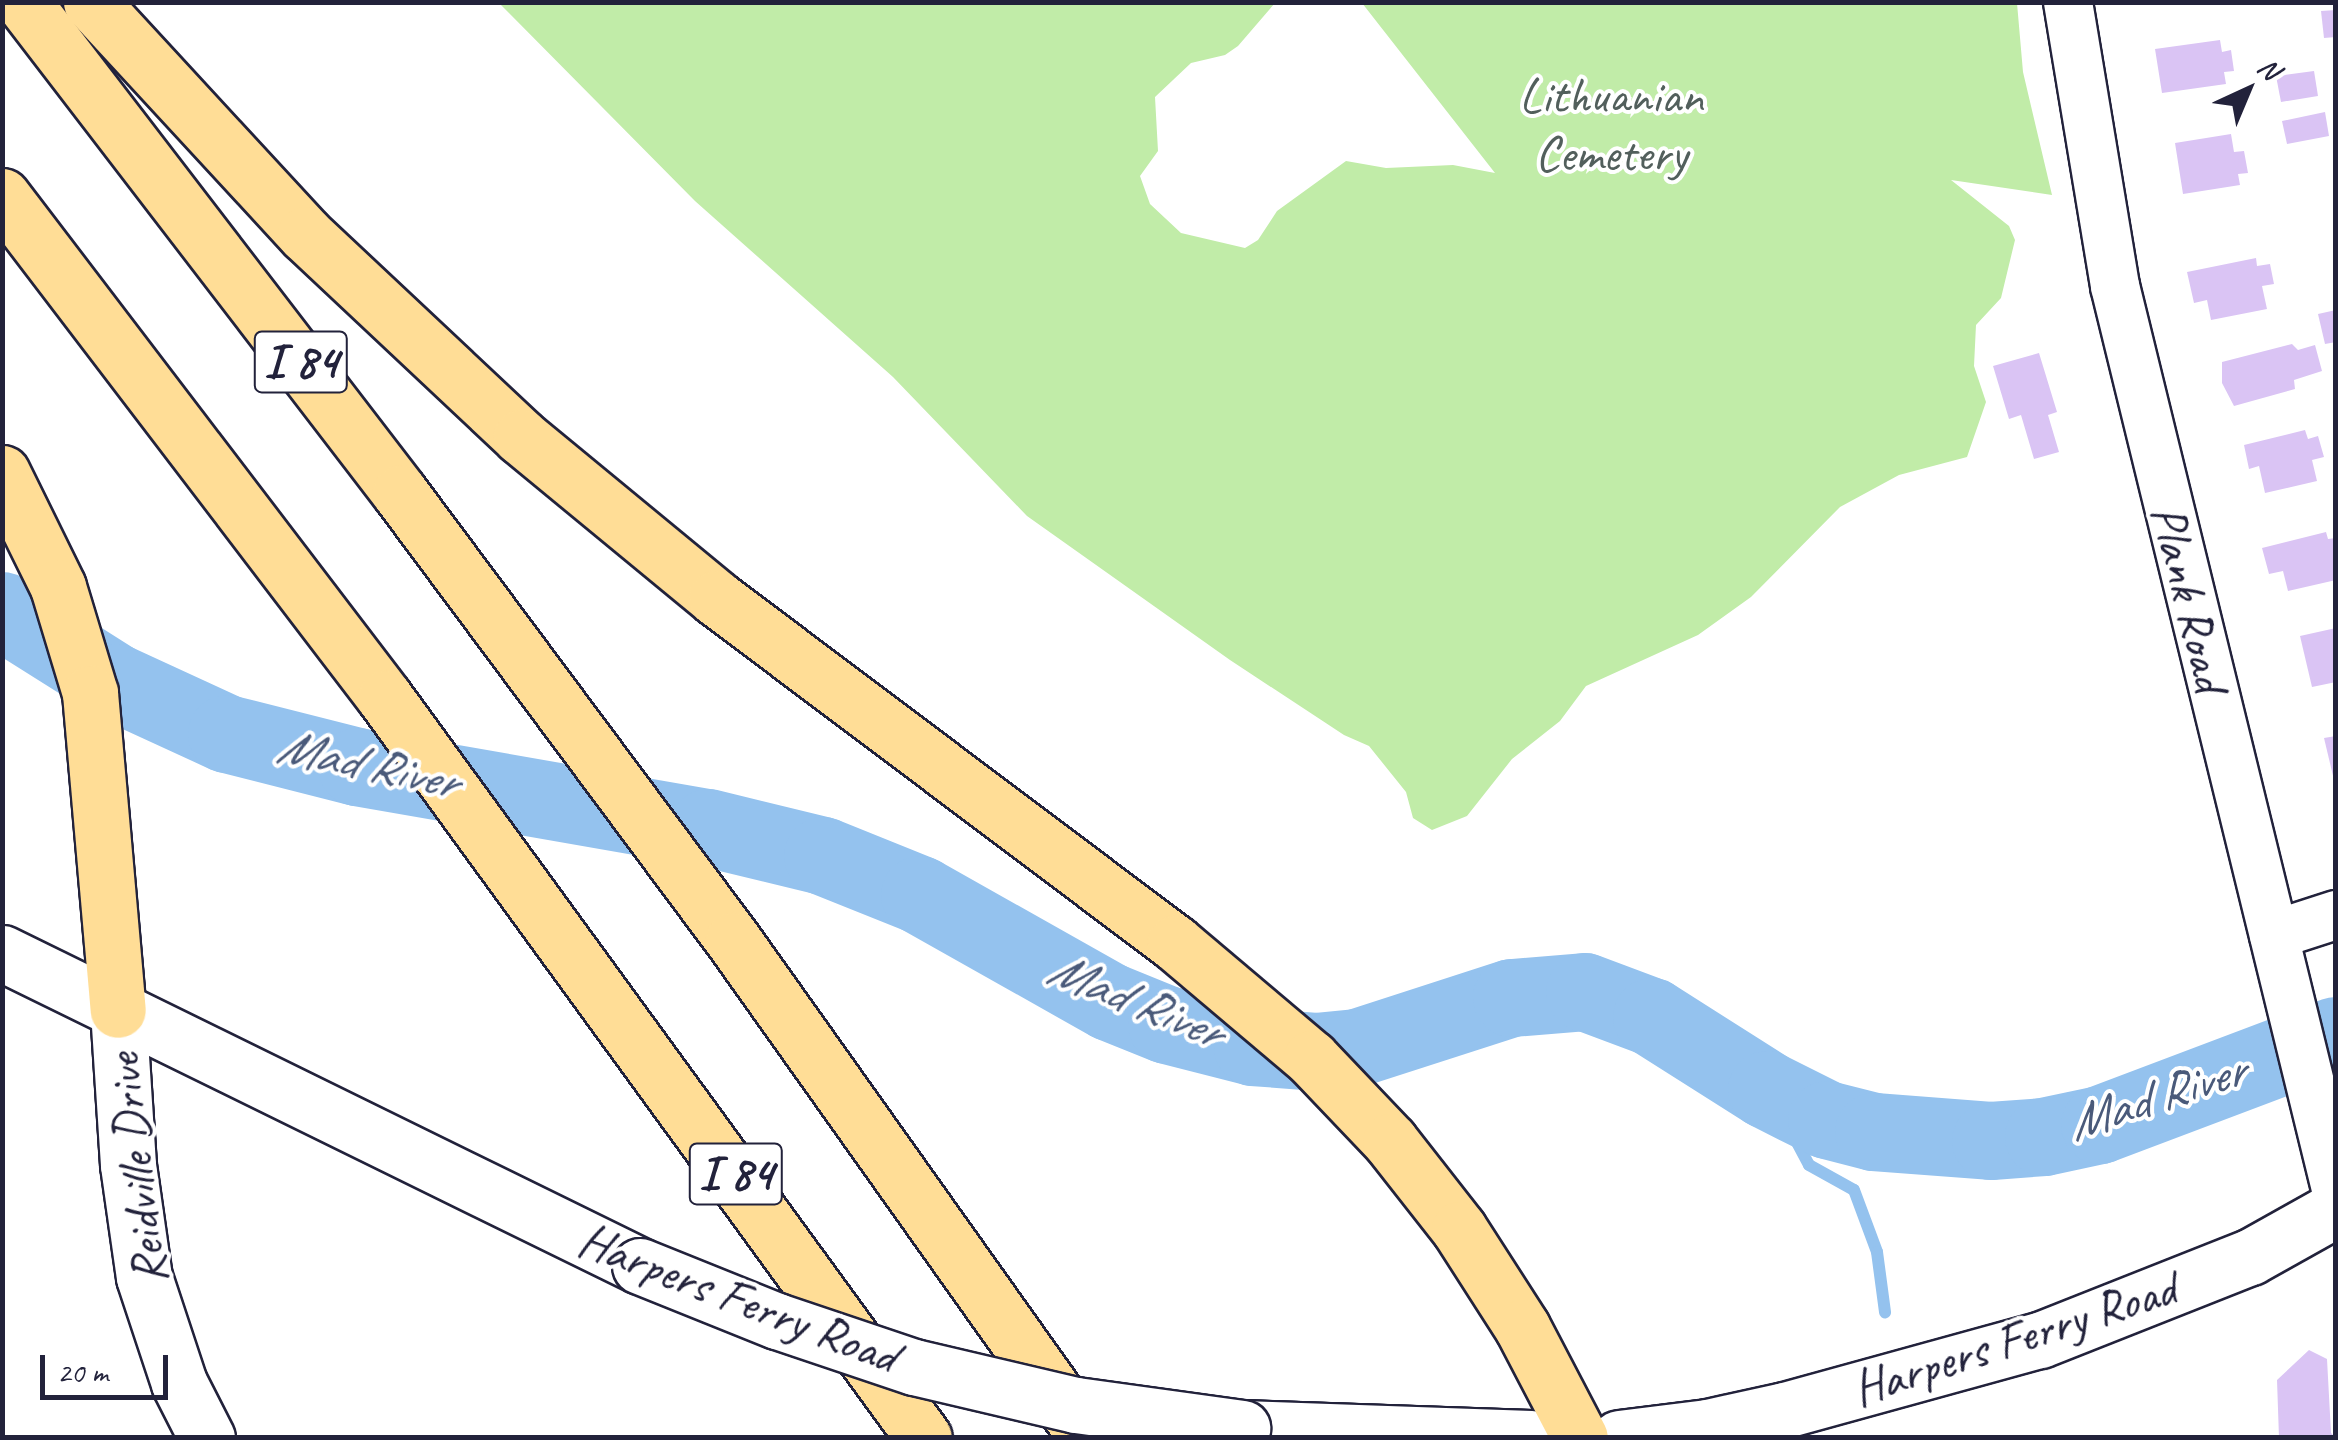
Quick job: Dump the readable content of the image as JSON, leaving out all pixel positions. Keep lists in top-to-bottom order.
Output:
{
  "streets": {
    "highway": ["I 84"],
    "main road": ["Reidville Drive", "Harpers Ferry Road"],
    "street": ["Plank Road"]
  },
  "crossings": [
    ["Reidville Drive", "Harpers Ferry Road"]
  ],
  "water": ["Mad River"],
  "parks": ["Lithuanian Cemetery"],
  "scale_bar": "20 m",
  "north": "top right"
}
